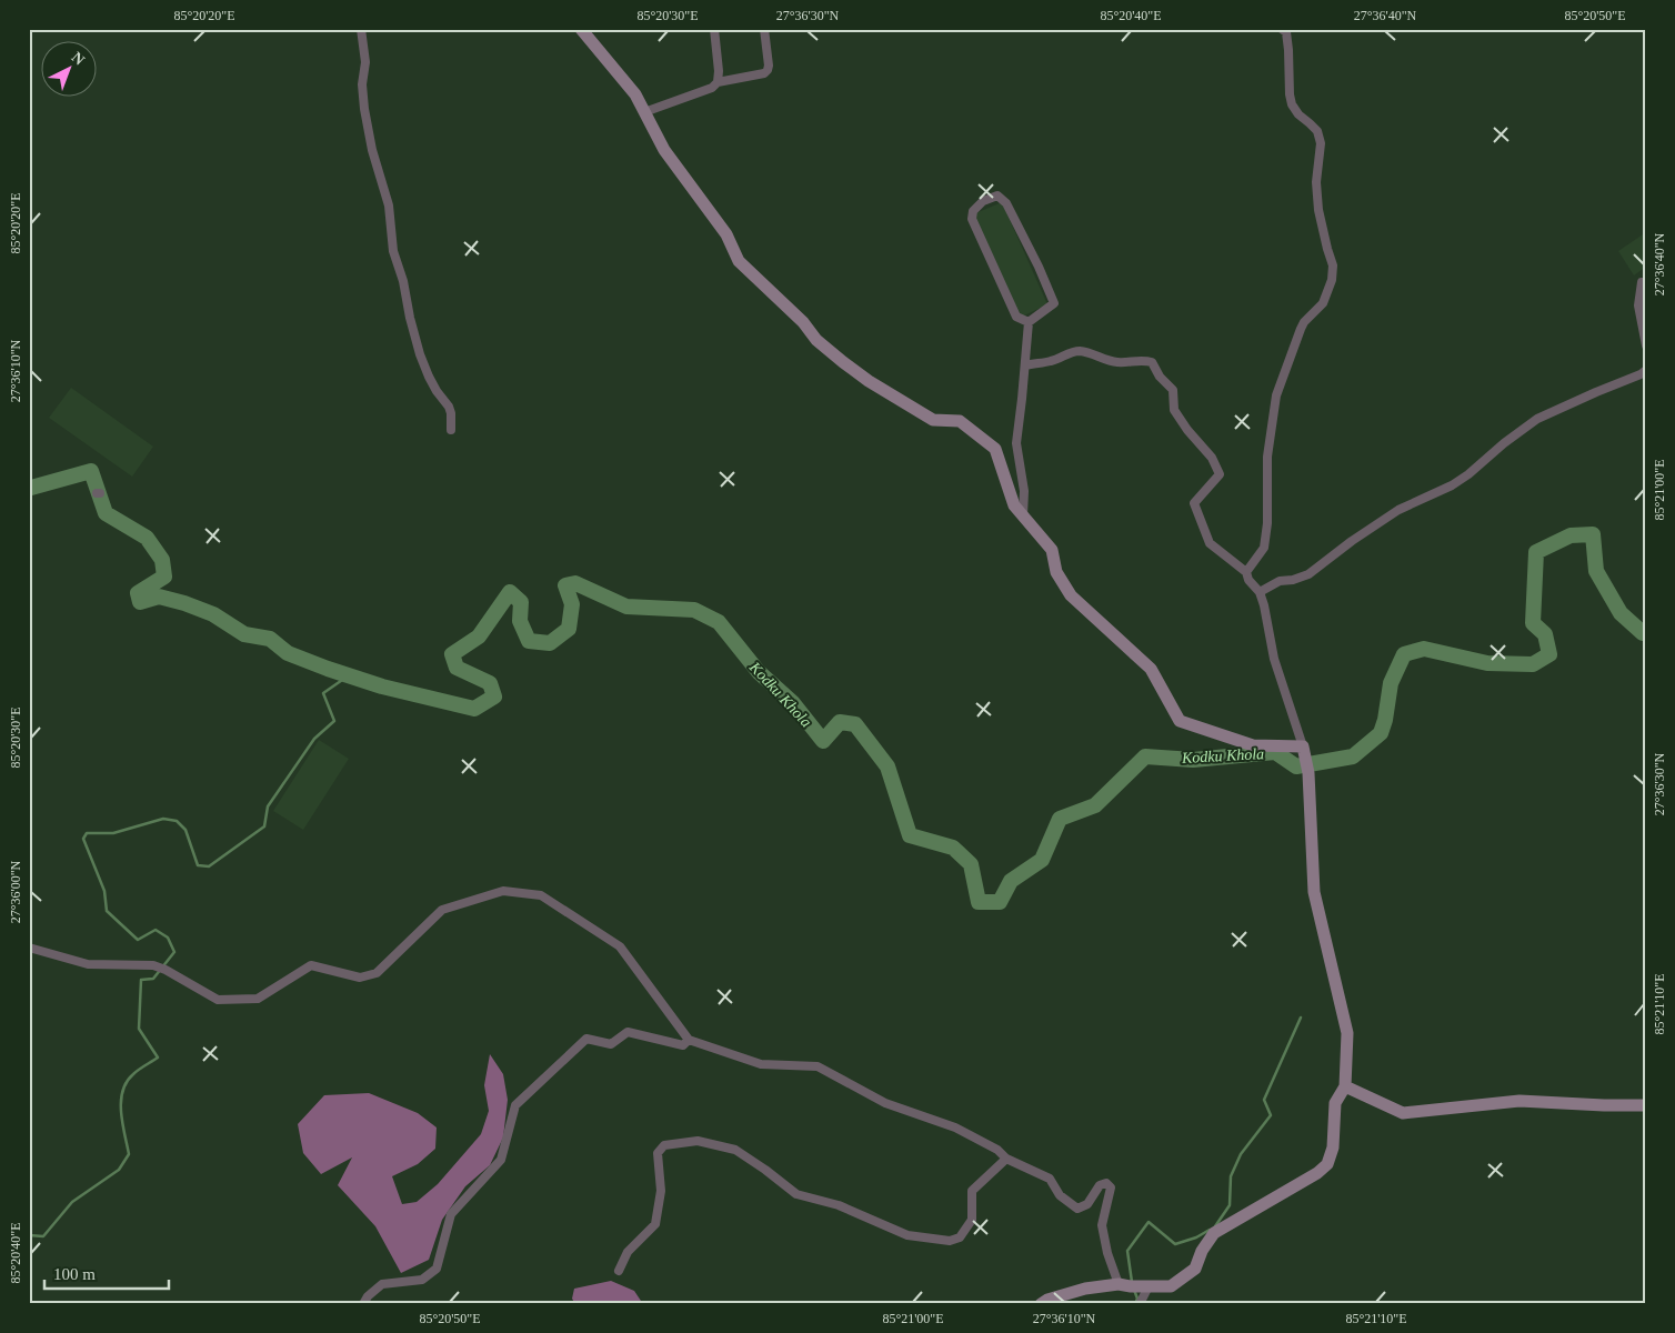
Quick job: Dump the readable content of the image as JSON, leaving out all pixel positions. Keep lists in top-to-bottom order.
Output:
{
  "water": ["Kodku Khola"],
  "scale_bar": "100 m",
  "north": "top right",
  "coordinates": [
    "85°20'20\"E",
    "85°20'30\"E",
    "27°36'30\"N",
    "85°20'40\"E",
    "27°36'40\"N",
    "85°20'50\"E",
    "27°36'10\"N",
    "85°21'00\"E",
    "27°36'00\"N",
    "85°21'10\"E"
  ]
}
